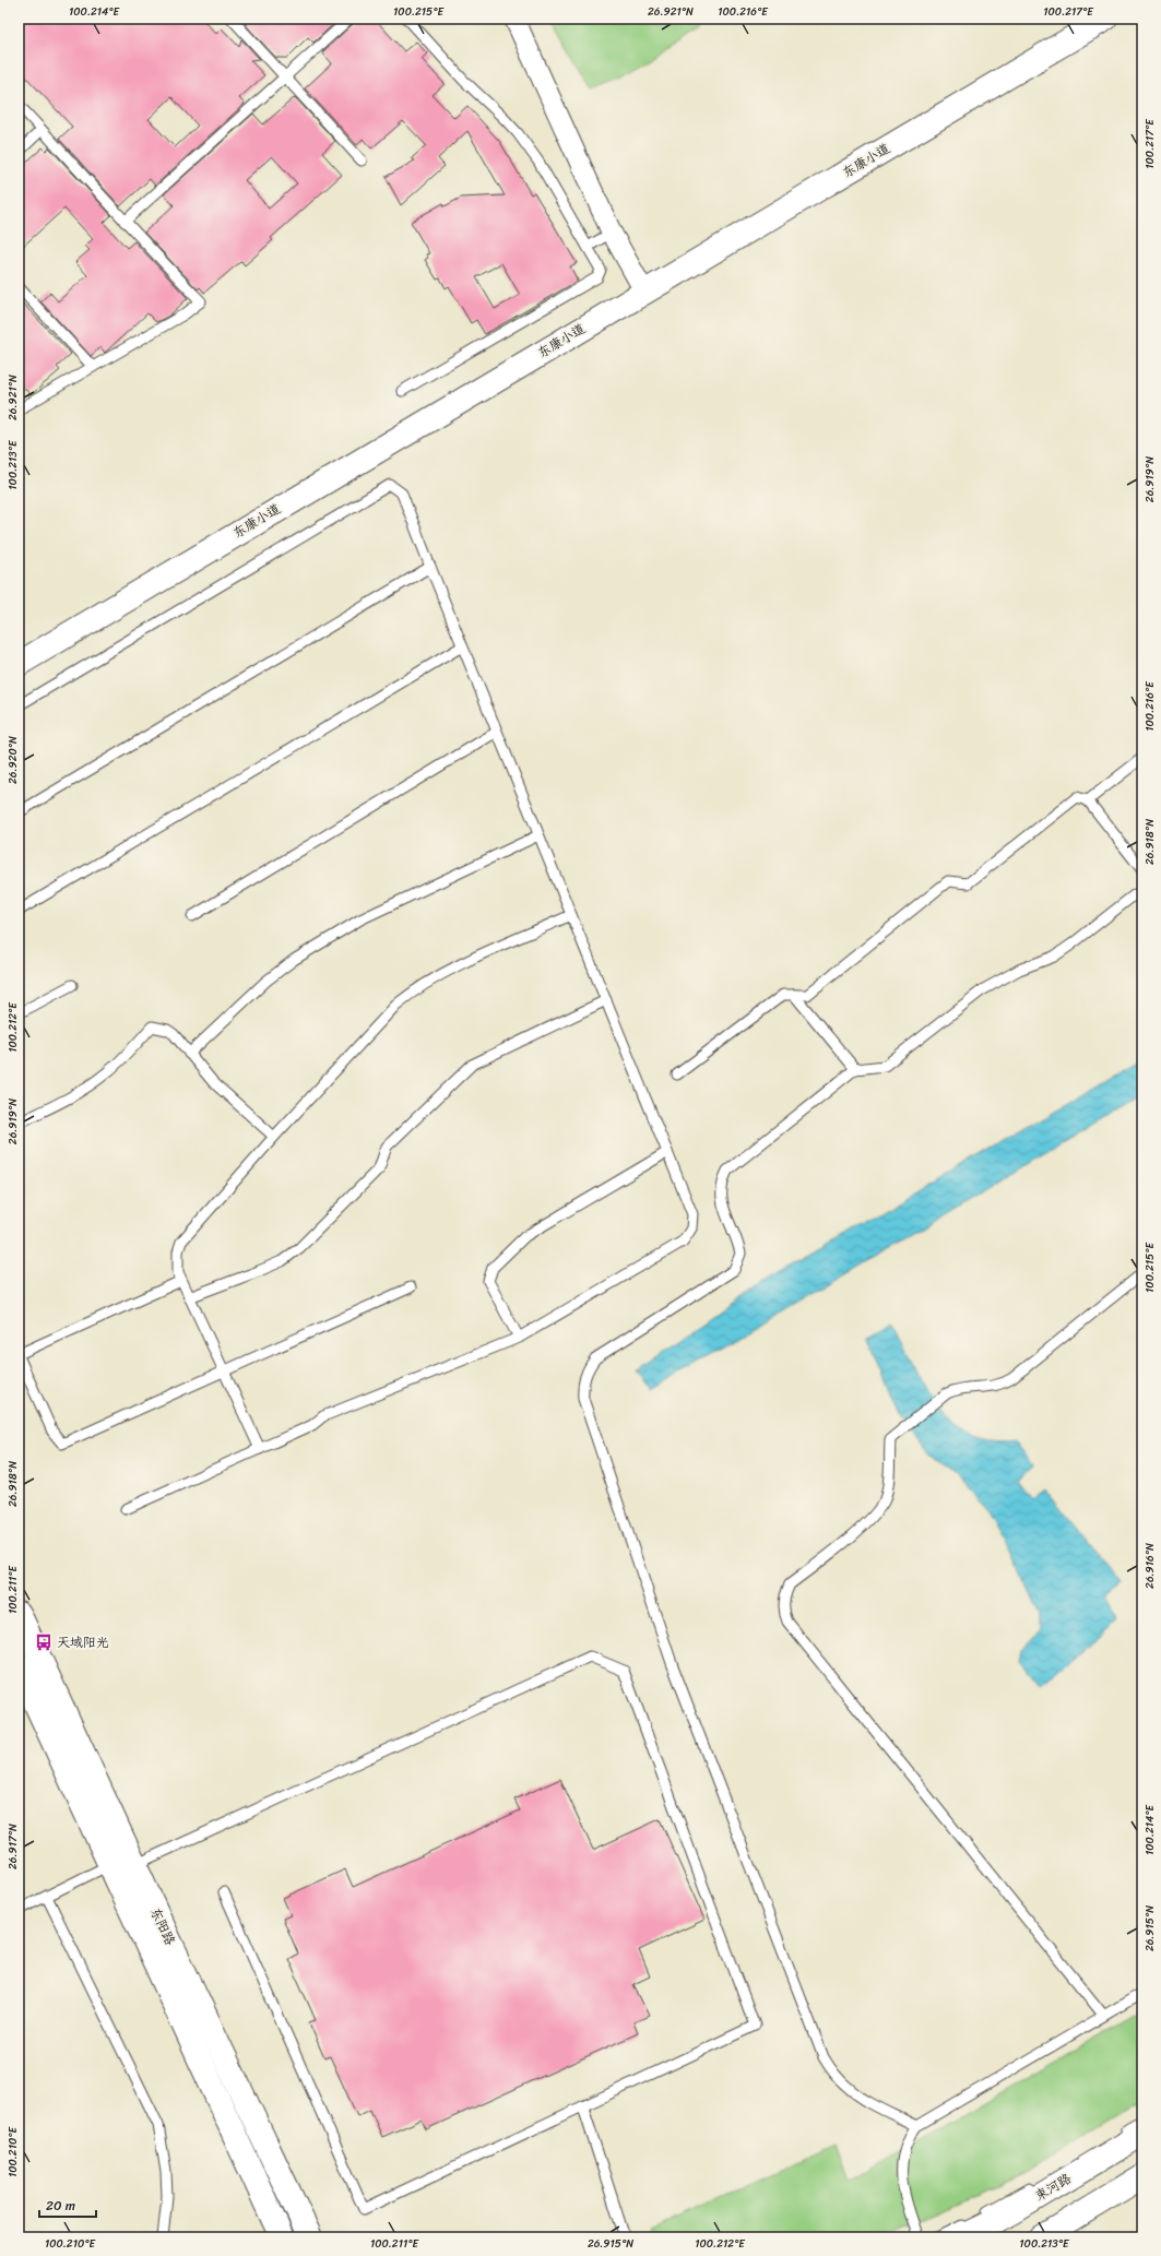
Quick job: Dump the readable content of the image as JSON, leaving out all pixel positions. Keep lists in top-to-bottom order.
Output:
{
  "streets": {
    "main road": ["东康小道", "东阳路", "束河路"]
  },
  "places": {
    "bus stop": ["天域阳光"]
  },
  "scale_bar": "20 m",
  "coordinates": [
    "100.214°E",
    "100.215°E",
    "26.921°N",
    "100.216°E",
    "100.217°E",
    "100.213°E",
    "26.919°N",
    "26.920°N",
    "26.918°N",
    "100.212°E",
    "26.916°N",
    "100.211°E",
    "26.917°N",
    "26.915°N",
    "100.210°E"
  ]
}
